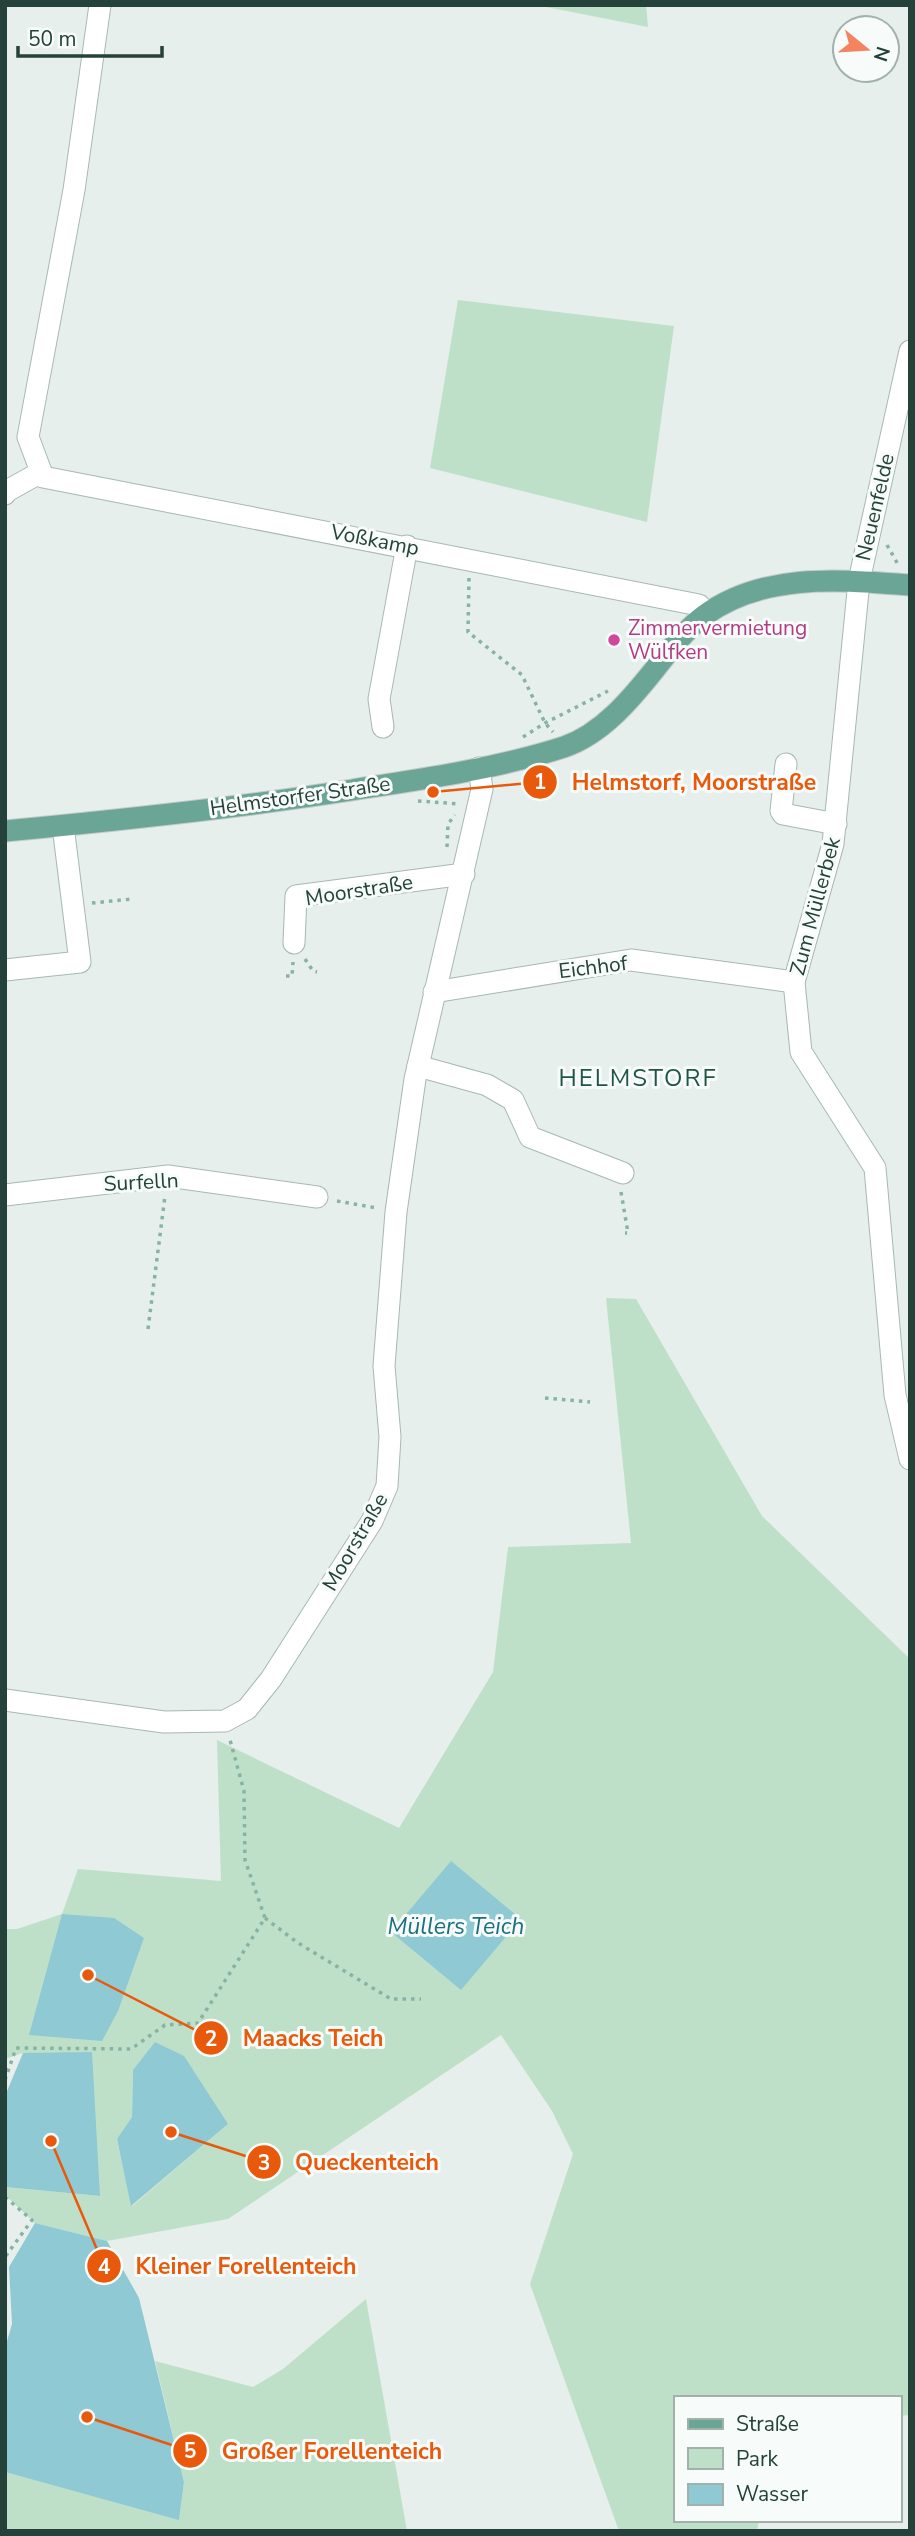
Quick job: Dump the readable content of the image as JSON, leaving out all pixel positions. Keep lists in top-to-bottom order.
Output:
{
  "streets": {
    "main road": ["Helmstorfer Straße"],
    "street": [
      "Neuenfelde",
      "Voßkamp",
      "Moorstraße",
      "Zum Müllerbek",
      "Eichhof",
      "Surfelln"
    ]
  },
  "crossings": [
    ["Neuenfelde", "Helmstorfer Straße"],
    ["Neuenfelde", "Zum Müllerbek"],
    ["Voßkamp", "Helmstorfer Straße"],
    ["Helmstorfer Straße", "Moorstraße"],
    ["Helmstorfer Straße", "Zum Müllerbek"],
    ["Moorstraße", "Eichhof"],
    ["Zum Müllerbek", "Eichhof"]
  ],
  "districts": ["HELMSTORF"],
  "water": ["Müllers Teich"],
  "places": [
    "Zimmervermietung Wülfken",
    "Helmstorf, Moorstraße",
    "Maacks Teich",
    "Queckenteich",
    "Kleiner Forellenteich",
    "Großer Forellenteich"
  ],
  "legend": ["Straße", "Park", "Wasser"],
  "scale_bar": "50 m",
  "north": "right"
}
